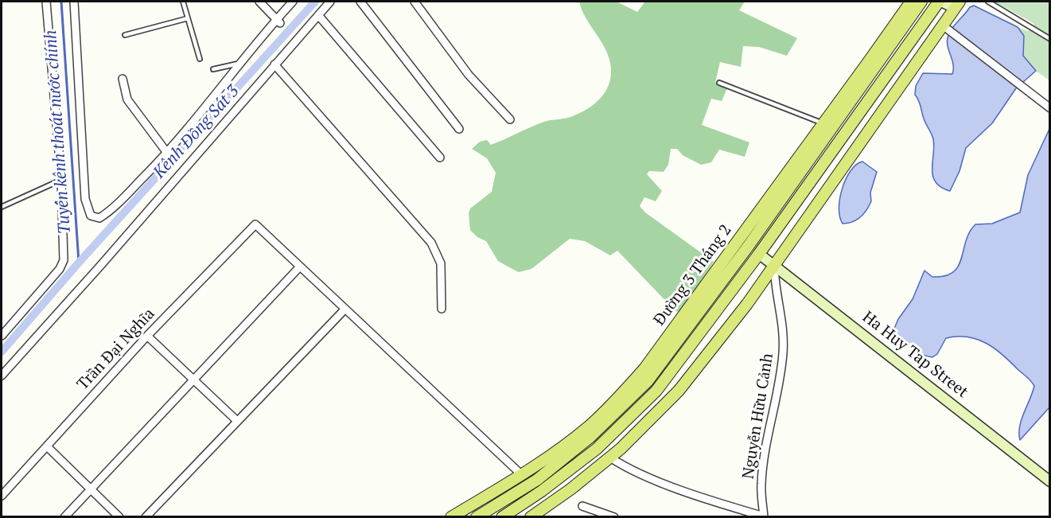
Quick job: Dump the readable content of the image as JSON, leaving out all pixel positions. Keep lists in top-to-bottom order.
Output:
{
  "streets": {
    "main road": ["Đường 3 Tháng 2"],
    "street": ["Trần Đại Nghĩa", "Ha Huy Tap Street", "Nguyễn Hữu Cảnh"]
  },
  "crossings": [
    ["Ha Huy Tap Street", "Nguyễn Hữu Cảnh"]
  ],
  "water": ["Tuyến kênh thoát nước chính", "Kênh Đồng Sát 3"]
}
